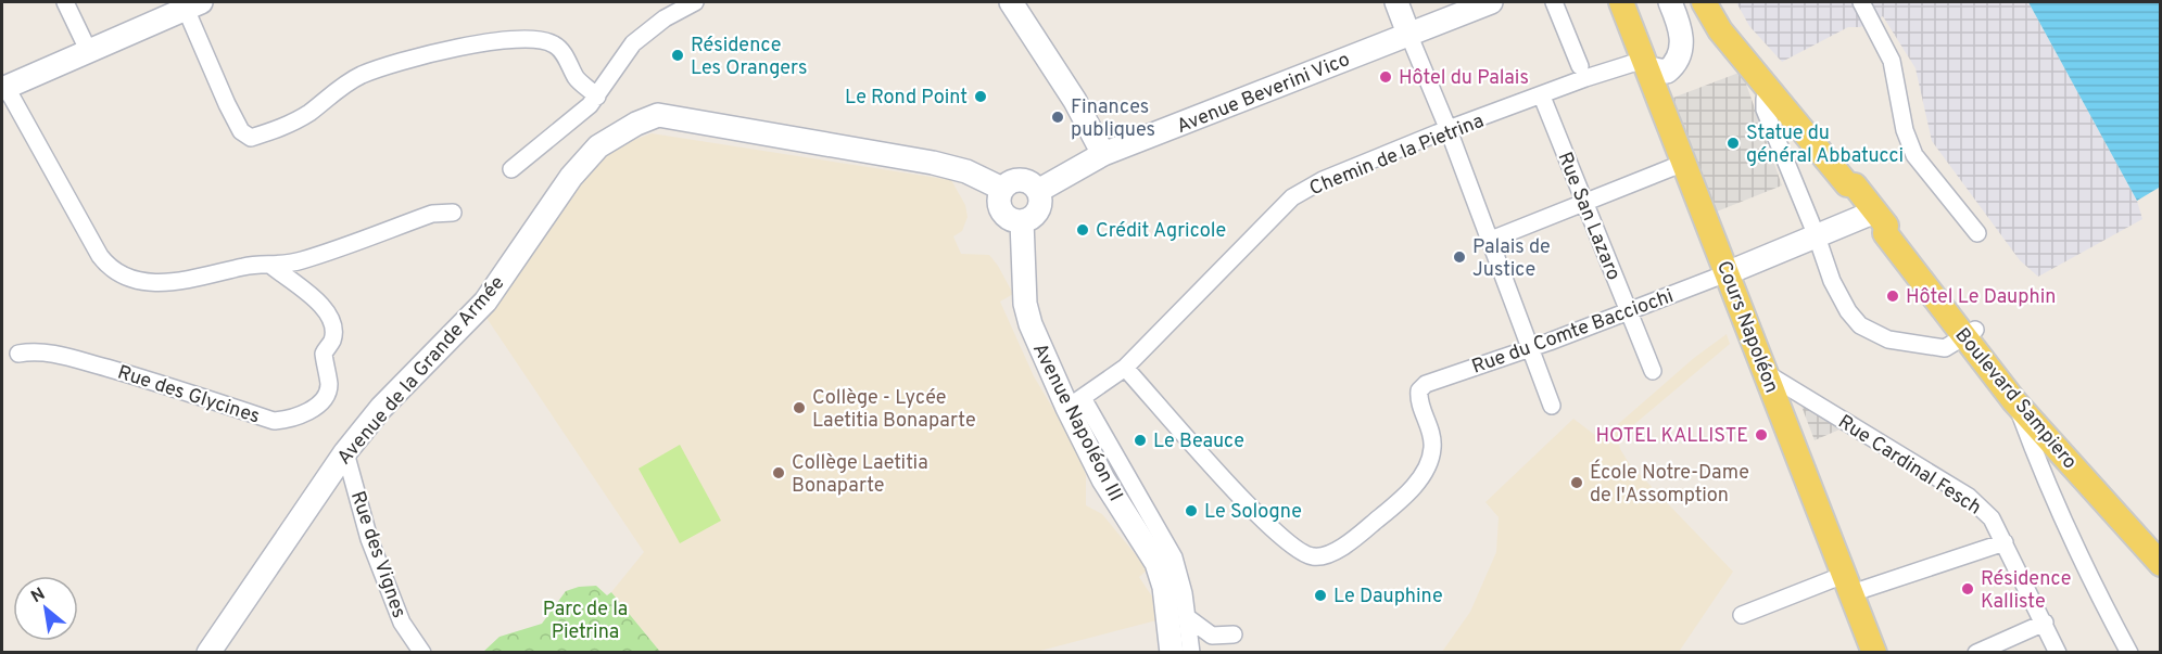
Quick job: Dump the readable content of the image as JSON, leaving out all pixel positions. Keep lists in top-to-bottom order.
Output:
{
  "streets": {
    "main road": [
      "Avenue Beverini Vico",
      "Cours Napoléon",
      "Avenue de la Grande Armée",
      "Boulevard Sampiero",
      "Avenue Napoléon III"
    ],
    "street": [
      "Chemin de la Pietrina",
      "Rue San Lazaro",
      "Rue du Comte Bacciochi",
      "Rue des Glycines",
      "Rue Cardinal Fesch",
      "Rue des Vignes"
    ]
  },
  "crossings": [
    ["Avenue Beverini Vico", "Avenue de la Grande Armée"],
    ["Avenue Beverini Vico", "Avenue Napoléon III"],
    ["Chemin de la Pietrina", "Rue San Lazaro"],
    ["Chemin de la Pietrina", "Cours Napoléon"],
    ["Chemin de la Pietrina", "Rue du Comte Bacciochi"],
    ["Chemin de la Pietrina", "Avenue Napoléon III"],
    ["Rue San Lazaro", "Rue du Comte Bacciochi"],
    ["Cours Napoléon", "Rue du Comte Bacciochi"],
    ["Cours Napoléon", "Rue Cardinal Fesch"],
    ["Avenue de la Grande Armée", "Avenue Napoléon III"],
    ["Avenue de la Grande Armée", "Rue des Vignes"]
  ],
  "parks": ["Parc de la Pietrina"],
  "places": [
    "Résidence Les Orangers",
    "Hôtel du Palais",
    "Le Rond Point",
    "Finances publiques",
    "Statue du général Abbatucci",
    "Crédit Agricole",
    "Palais de Justice",
    "Hôtel Le Dauphin",
    "Collège - Lycée Laetitia Bonaparte",
    "HOTEL KALLISTE",
    "Le Beauce",
    "Collège Laetitia Bonaparte",
    "École Notre-Dame de l'Assomption",
    "Le Sologne",
    "Résidence Kalliste",
    "Le Dauphine"
  ],
  "north": "top left"
}
